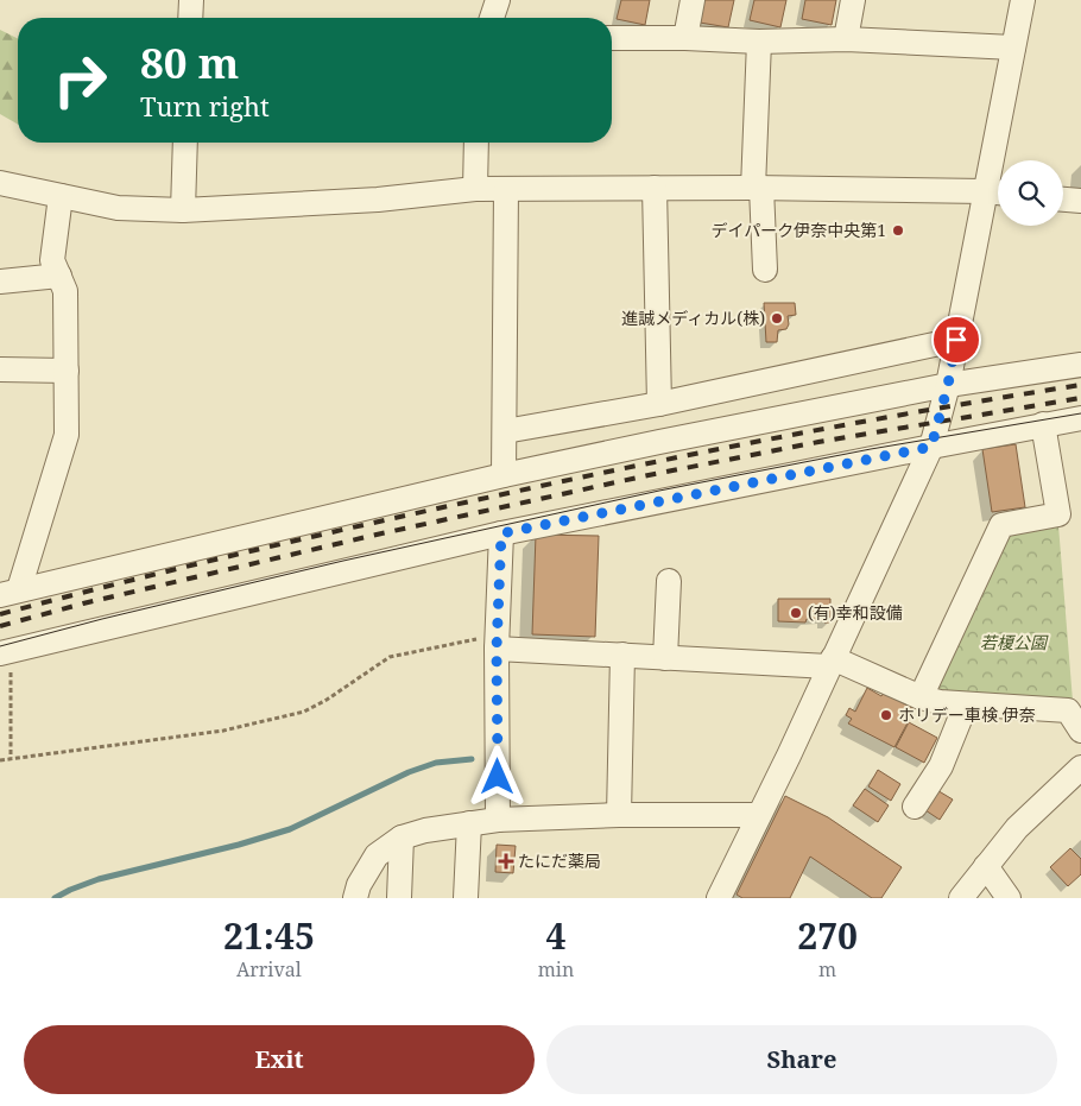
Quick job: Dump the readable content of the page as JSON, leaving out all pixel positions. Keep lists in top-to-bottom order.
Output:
{
  "parks": ["若榎公園"],
  "places": {
    "other": [
      "デイパーク伊奈中央第1",
      "進誠メディカル(株)",
      "(有)幸和設備",
      "ホリデー車検 伊奈"
    ],
    "health": ["たにだ薬局"]
  },
  "page": {
    "turn": ["80 m", "Turn right"],
    "eta": [
      "21:45",
      "Arrival",
      "4",
      "min",
      "270",
      "m"
    ],
    "buttons": ["Exit", "Share"]
  }
}
